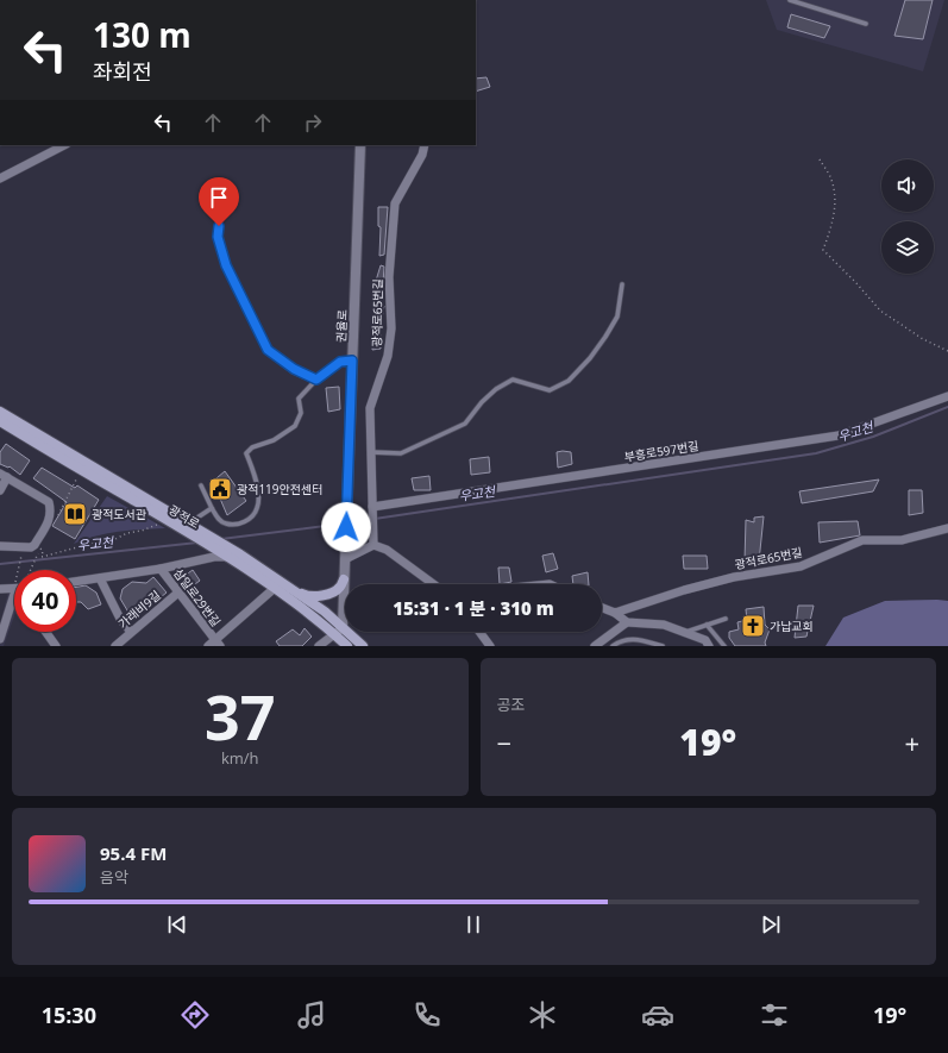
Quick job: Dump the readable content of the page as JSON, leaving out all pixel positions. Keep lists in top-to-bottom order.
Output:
{
  "streets": {
    "main road": ["광적로"],
    "street": [
      "광적로65번길",
      "권율로",
      "부흥로597번길",
      "삼일로29번길",
      "가래비9길"
    ]
  },
  "crossings": [
    ["광적로65번길", "부흥로597번길"],
    ["삼일로29번길", "가래비9길"]
  ],
  "water": ["우고천"],
  "places": {
    "public building": ["광적119안전센터"],
    "library": ["광적도서관"],
    "church": ["가납교회"]
  },
  "page": {
    "turn": ["130 m", "좌회전"],
    "limit": "40",
    "trip": "15:31 · 1 분 · 310 m",
    "tile": [
      ["37", "km/h"],
      "공조"
    ],
    "heat": ["−", "19°", "+"],
    "song": ["95.4 FM", "음악"],
    "tabs": ["15:30", "19°"]
  }
}
